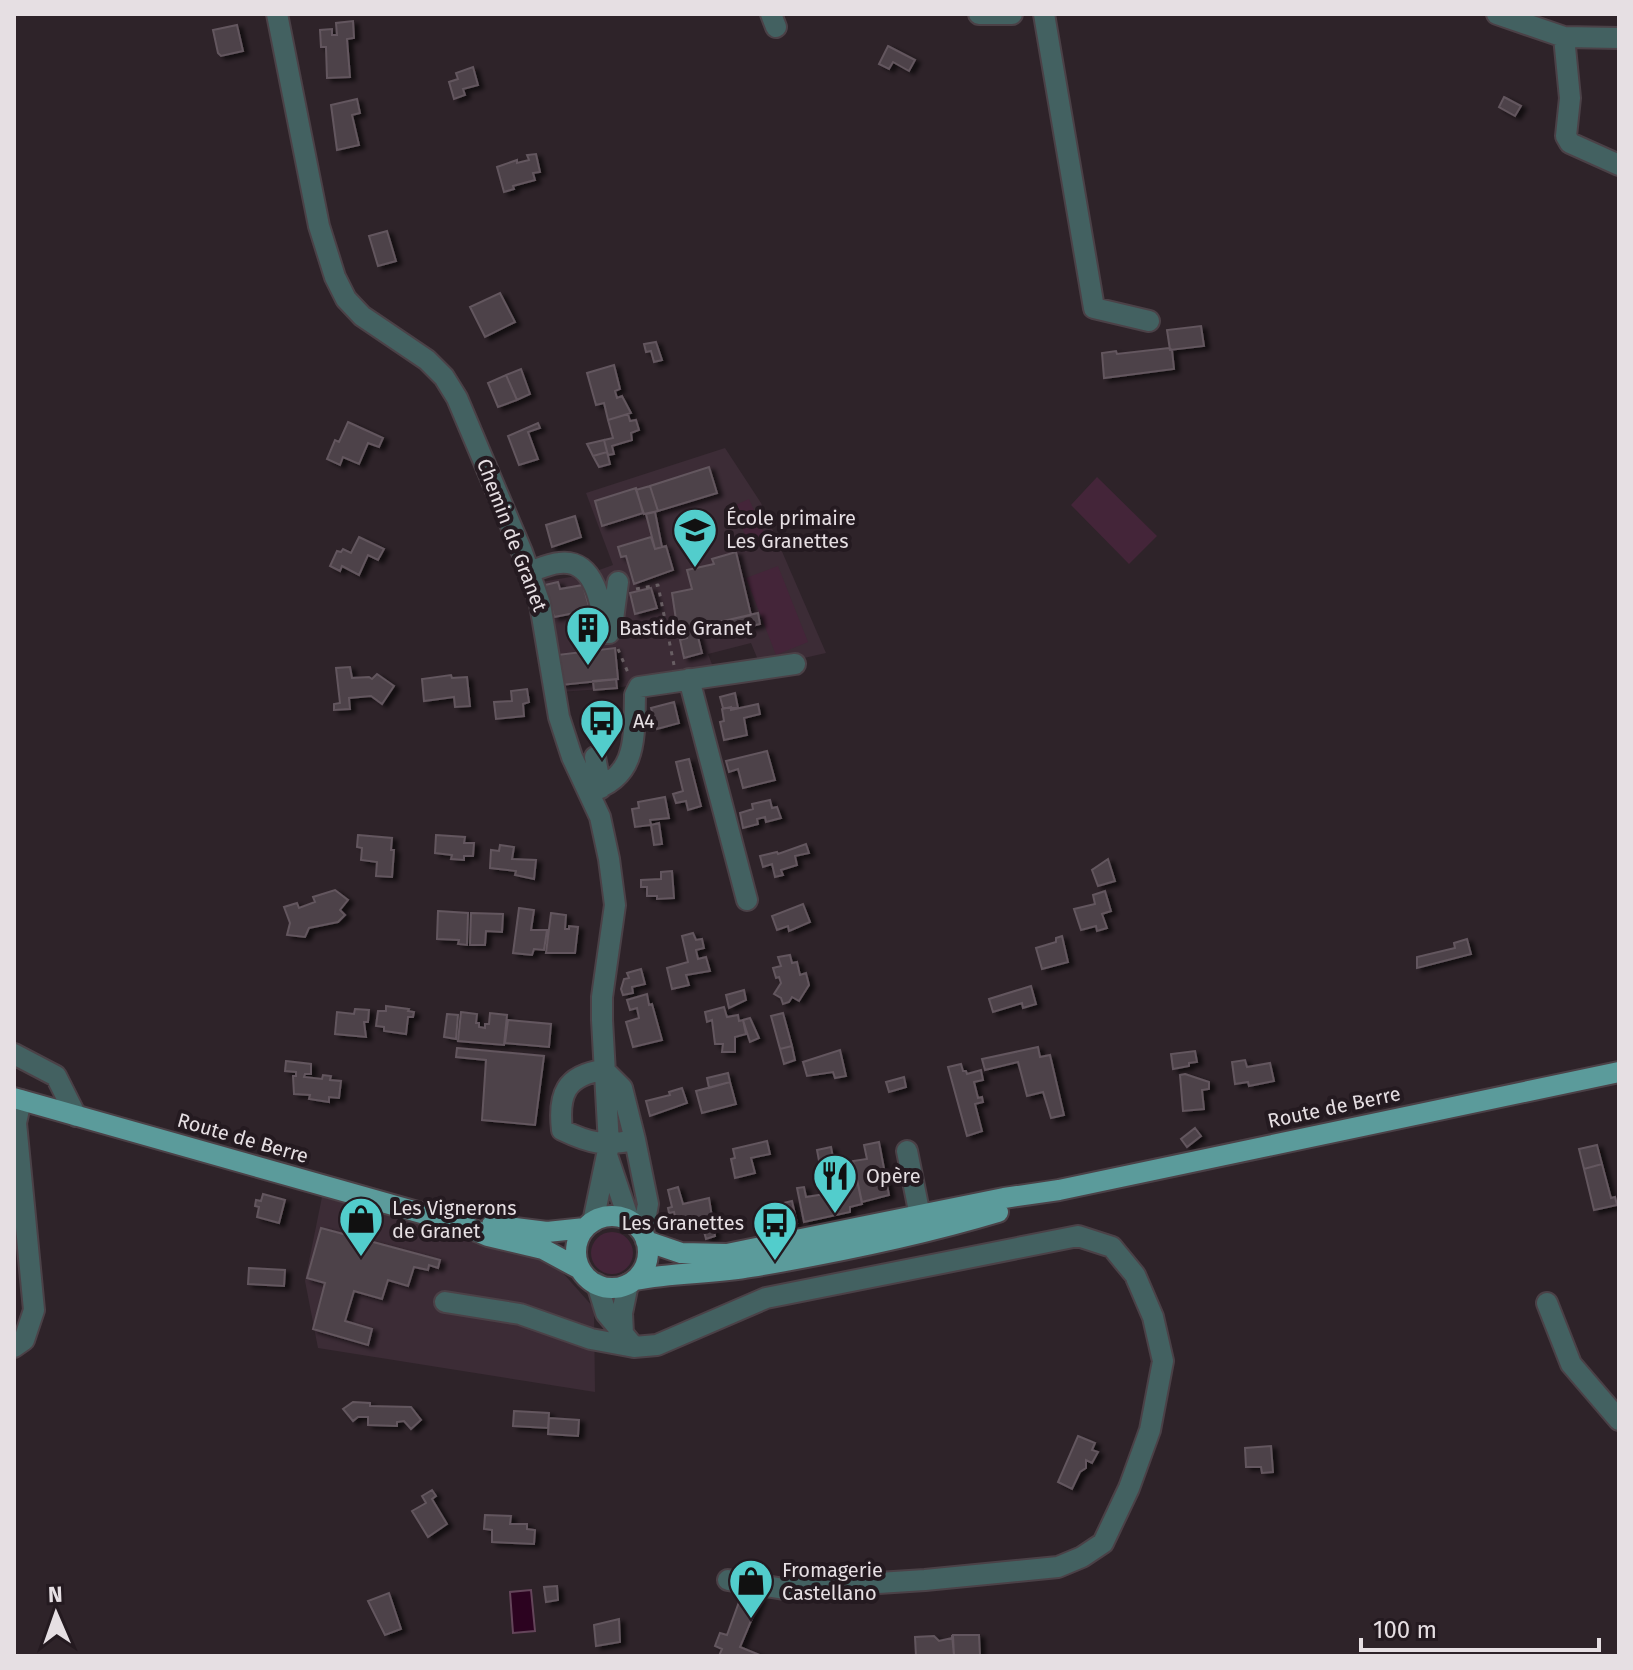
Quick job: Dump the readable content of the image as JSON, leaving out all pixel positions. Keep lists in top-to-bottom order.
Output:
{
  "streets": {
    "main road": ["Route de Berre"],
    "street": ["Chemin de Granet"]
  },
  "crossings": [
    ["Chemin de Granet", "Route de Berre"]
  ],
  "places": {
    "school or university": ["École primaire Les Granettes"],
    "building": ["Bastide Granet"],
    "bus stop": ["A4", "Les Granettes"],
    "restaurant": ["Opère"],
    "shop": ["Les Vignerons de Granet", "Fromagerie Castellano"]
  },
  "scale_bar": "100 m",
  "north": "top"
}
